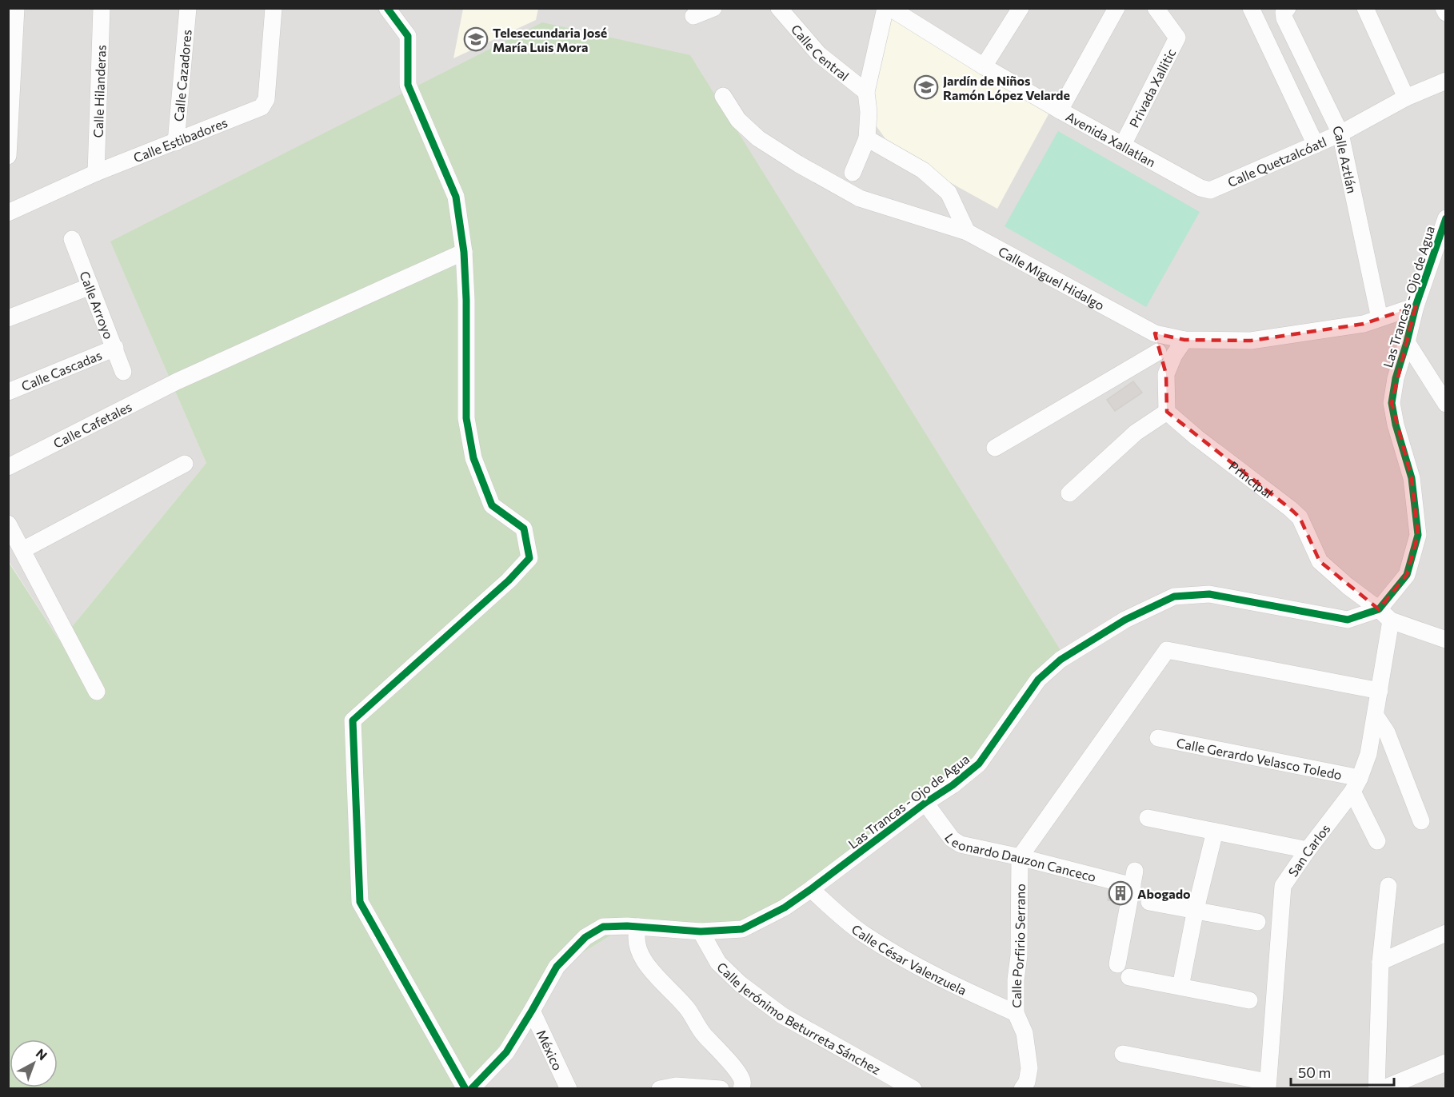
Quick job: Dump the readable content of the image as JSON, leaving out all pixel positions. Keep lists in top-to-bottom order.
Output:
{
  "streets": {
    "street": [
      "Calle Central",
      "Calle Cazadores",
      "Privada Xallitic",
      "Calle Hilanderas",
      "Avenida Xallatlan",
      "Calle Estibadores",
      "Calle Aztlán",
      "Calle Quetzalcóatl",
      "Calle Miguel Hidalgo",
      "Las Trancas - Ojo de Agua",
      "Calle Arroyo",
      "Calle Cascadas",
      "Calle Cafetales",
      "Principal",
      "Calle Gerardo Velasco Toledo",
      "San Carlos",
      "Leonardo Dauzon Canceco",
      "Calle Porfirio Serrano",
      "Calle César Valenzuela",
      "Calle Jerónimo Beturreta Sánchez",
      "México"
    ]
  },
  "crossings": [
    ["Calle Cazadores", "Calle Estibadores"],
    ["Privada Xallitic", "Avenida Xallatlan"],
    ["Calle Hilanderas", "Calle Estibadores"],
    ["Avenida Xallatlan", "Calle Quetzalcóatl"],
    ["Calle Aztlán", "Calle Quetzalcóatl"],
    ["Calle Aztlán", "Calle Miguel Hidalgo"],
    ["Calle Miguel Hidalgo", "Las Trancas - Ojo de Agua"],
    ["Las Trancas - Ojo de Agua", "Principal"],
    ["Las Trancas - Ojo de Agua", "Leonardo Dauzon Canceco"],
    ["Las Trancas - Ojo de Agua", "Calle César Valenzuela"],
    ["Las Trancas - Ojo de Agua", "Calle Jerónimo Beturreta Sánchez"],
    ["Las Trancas - Ojo de Agua", "México"],
    ["Calle Arroyo", "Calle Cascadas"],
    ["Principal", "San Carlos"],
    ["Calle Gerardo Velasco Toledo", "San Carlos"],
    ["Leonardo Dauzon Canceco", "Calle Porfirio Serrano"],
    ["Calle Porfirio Serrano", "Calle César Valenzuela"]
  ],
  "places": {
    "school or university": ["Telesecundaria José María Luis Mora", "Jardín de Niños Ramón López Velarde"],
    "building": ["Abogado"]
  },
  "scale_bar": "50 m",
  "north": "top right"
}
